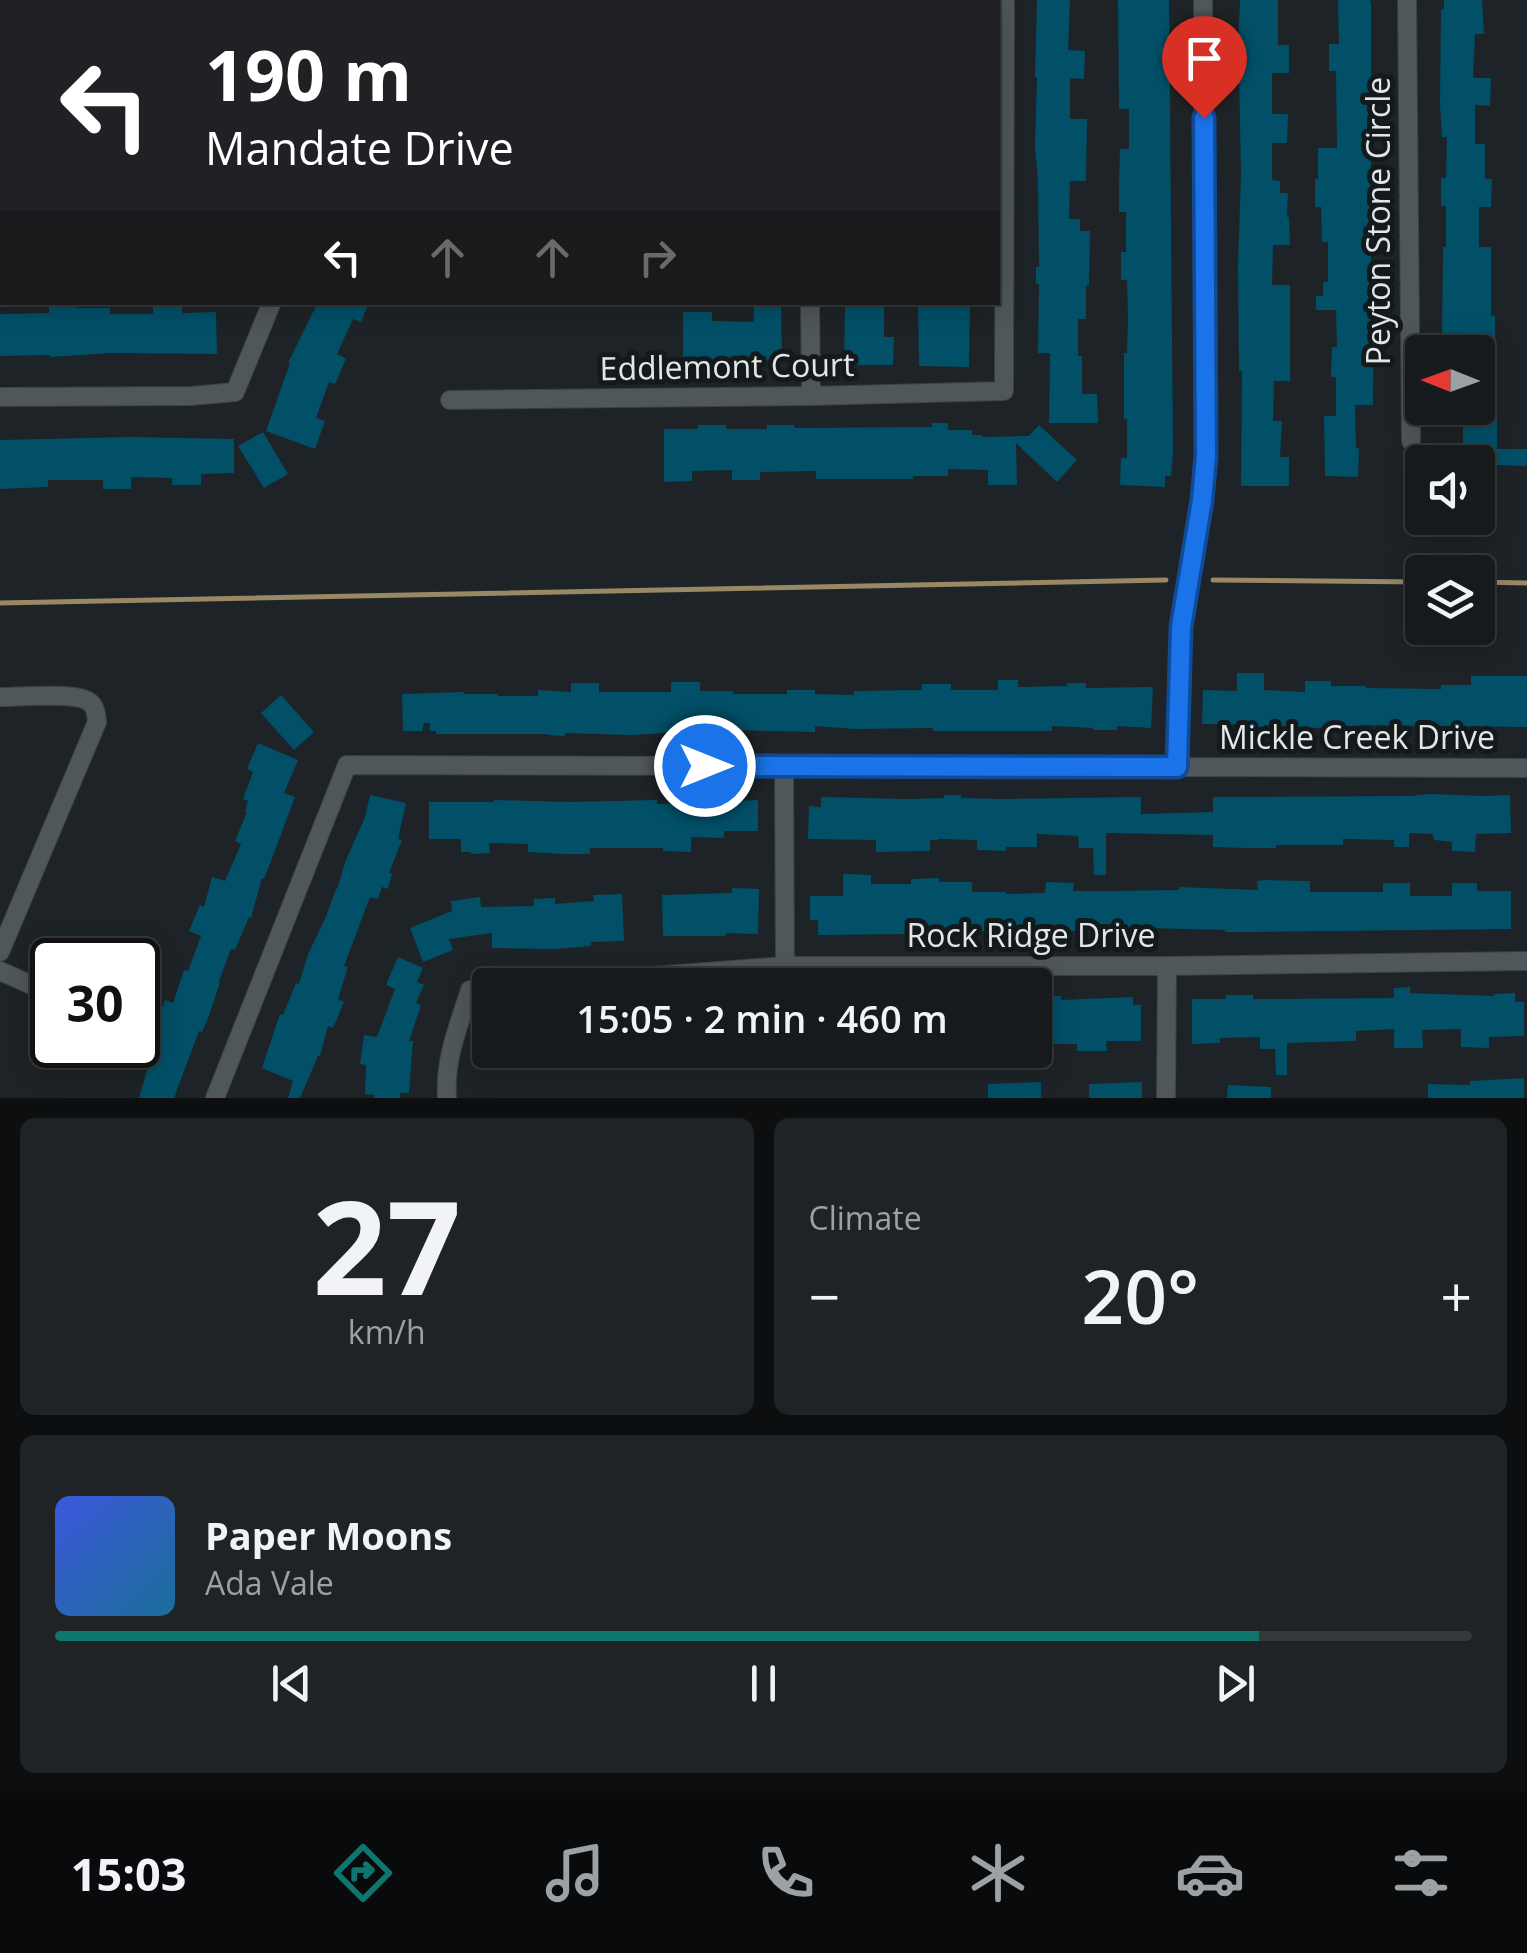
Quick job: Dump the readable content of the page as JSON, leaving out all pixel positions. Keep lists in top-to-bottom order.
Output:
{
  "streets": {
    "street": [
      "Peyton Stone Circle",
      "Eddlemont Court",
      "Mickle Creek Drive",
      "Rock Ridge Drive"
    ]
  },
  "north": "left",
  "page": {
    "turn": ["190 m", "Mandate Drive"],
    "limit": "30",
    "trip": "15:05 · 2 min · 460 m",
    "tile": [
      ["27", "km/h"],
      "Climate"
    ],
    "heat": ["−", "20°", "+"],
    "song": ["Paper Moons", "Ada Vale"],
    "tabs": "15:03"
  }
}
